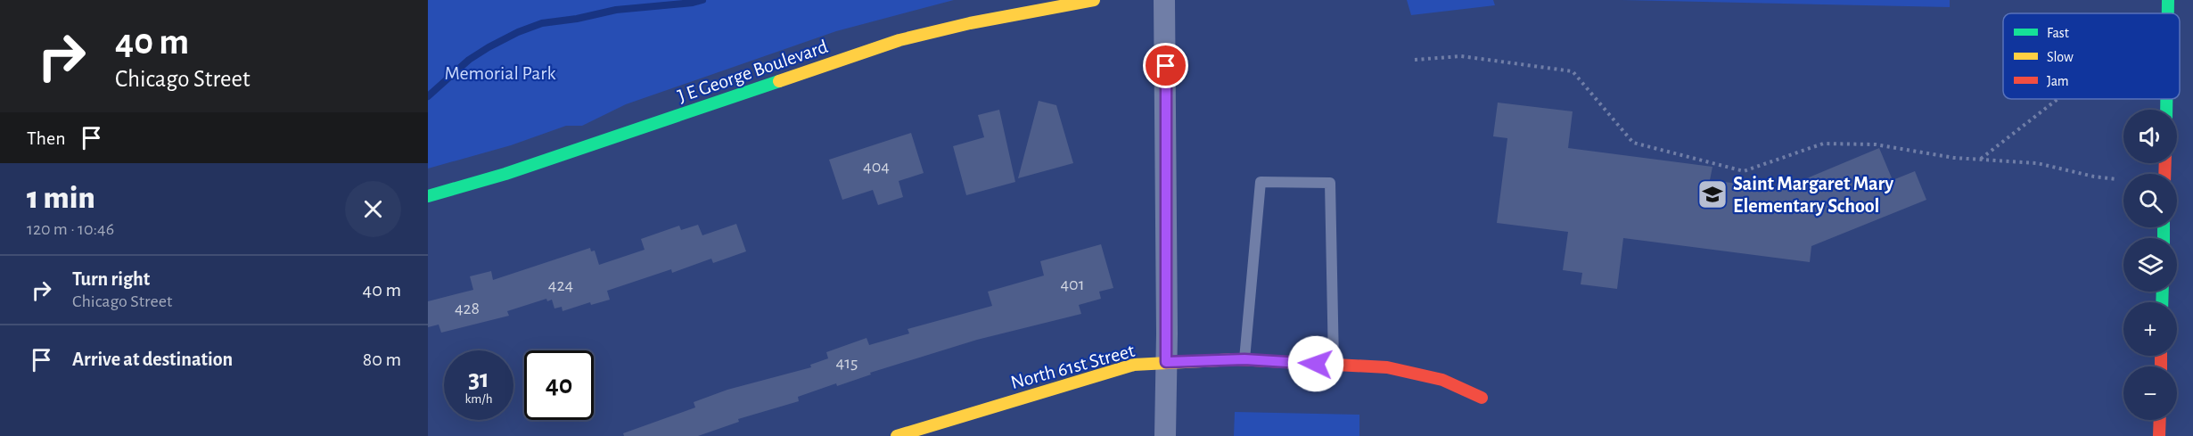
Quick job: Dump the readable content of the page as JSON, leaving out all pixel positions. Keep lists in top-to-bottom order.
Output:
{
  "streets": {
    "main road": ["J E George Boulevard", "North 61st Street"]
  },
  "parks": ["Memorial Park"],
  "places": {
    "school or university": ["Saint Margaret Mary Elementary School"]
  },
  "house_numbers": [
    "404",
    "401",
    "424",
    "428",
    "415"
  ],
  "legend": ["Fast", "Slow", "Jam"],
  "page": {
    "turn": ["40 m", "Chicago Street"],
    "map_buttons": ["+", "−"],
    "then": "Then",
    "heading": ["1 min", "120 m · 10:46"],
    "list": [
      {
        "name": "Turn right",
        "note": "Chicago Street",
        "value": "40 m"
      },
      {
        "name": "Arrive at destination",
        "value": "80 m"
      }
    ],
    "speed": "31 km/h",
    "limit": "40"
  }
}
